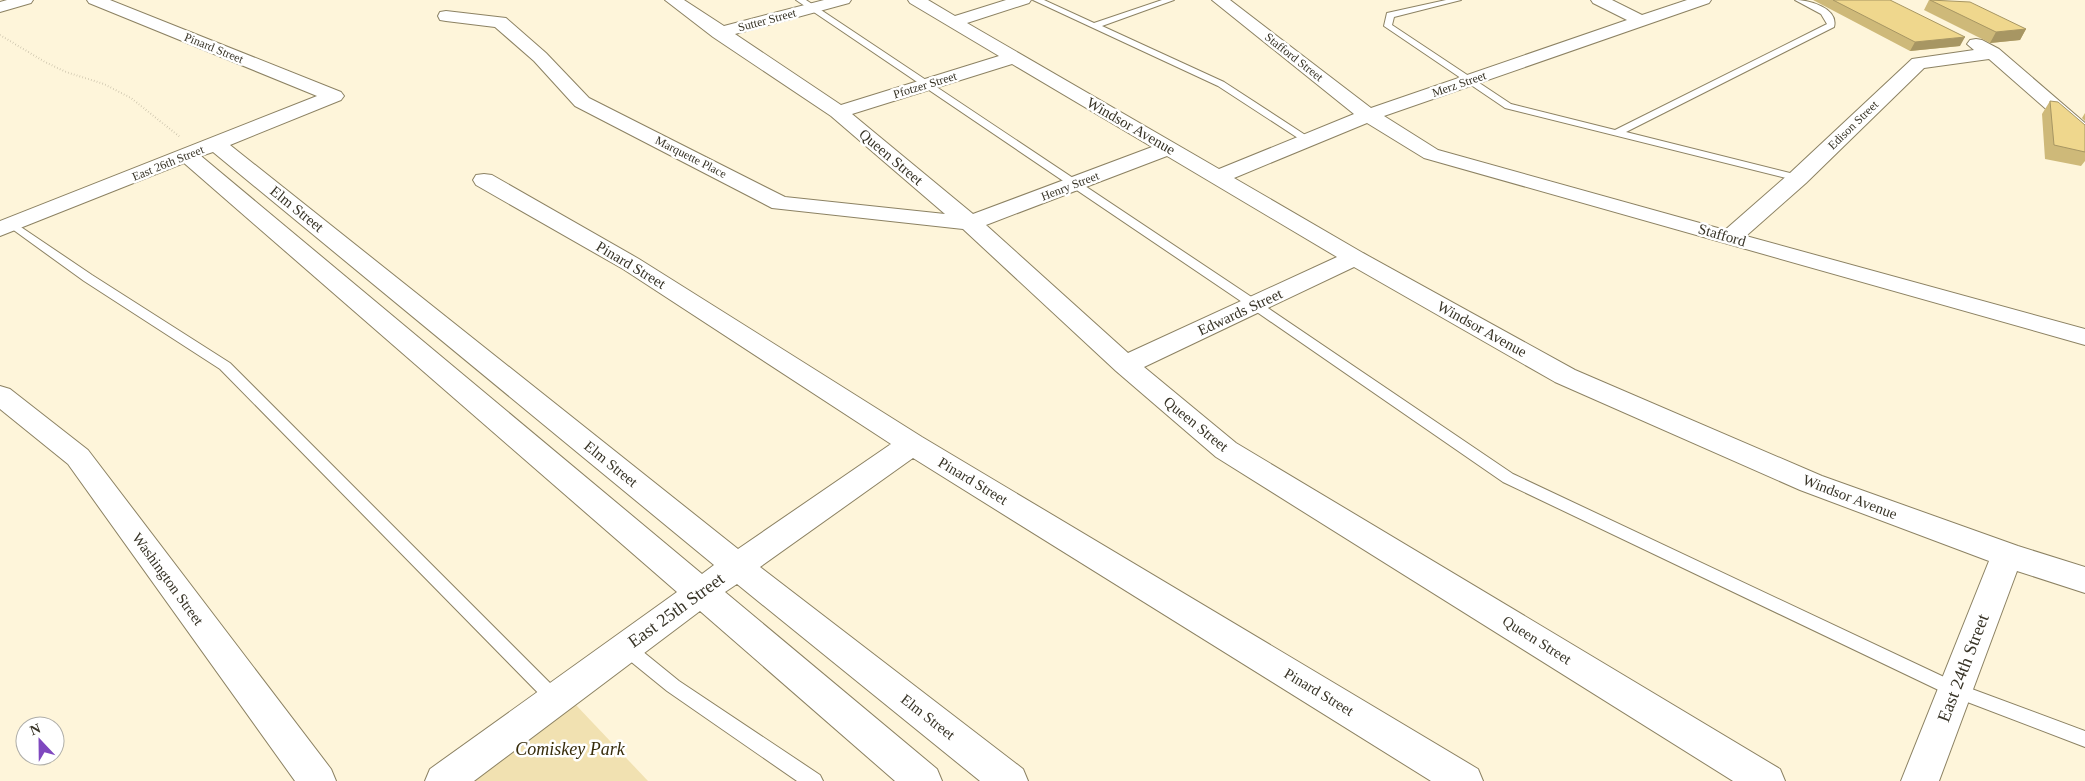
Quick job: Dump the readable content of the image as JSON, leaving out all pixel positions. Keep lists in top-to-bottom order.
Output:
{
  "streets": {
    "street": [
      "Sutter Street",
      "Pinard Street",
      "Stafford Street",
      "Merz Street",
      "Pfotzer Street",
      "Edison Street",
      "Windsor Avenue",
      "Marquette Place",
      "Queen Street",
      "East 26th Street",
      "Henry Street",
      "Elm Street",
      "Stafford",
      "Edwards Street",
      "Washington Street",
      "East 25th Street",
      "East 24th Street"
    ]
  },
  "crossings": [
    ["Sutter Street", "Queen Street"],
    ["Pinard Street", "East 26th Street"],
    ["Pinard Street", "East 25th Street"],
    ["Stafford Street", "Merz Street"],
    ["Stafford Street", "Stafford"],
    ["Merz Street", "Windsor Avenue"],
    ["Merz Street", "Stafford"],
    ["Pfotzer Street", "Windsor Avenue"],
    ["Pfotzer Street", "Queen Street"],
    ["Edison Street", "Stafford"],
    ["Windsor Avenue", "Henry Street"],
    ["Windsor Avenue", "Edwards Street"],
    ["Windsor Avenue", "East 24th Street"],
    ["Marquette Place", "Queen Street"],
    ["Marquette Place", "Henry Street"],
    ["Queen Street", "Henry Street"],
    ["Queen Street", "Edwards Street"],
    ["East 26th Street", "Elm Street"],
    ["Elm Street", "East 25th Street"]
  ],
  "parks": ["Comiskey Park"],
  "north": "top"
}
